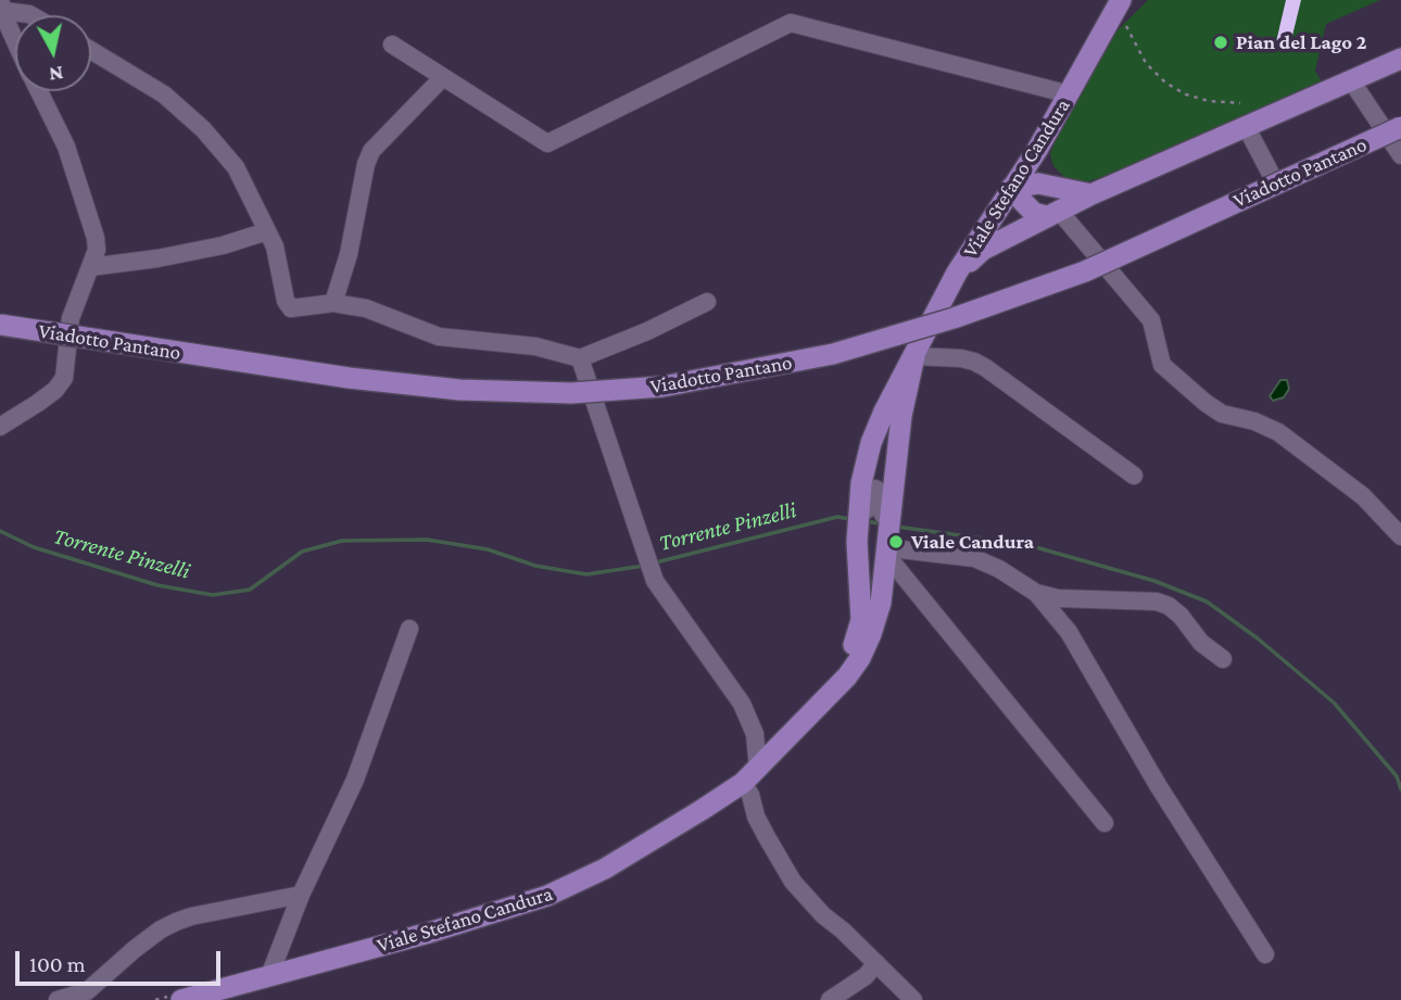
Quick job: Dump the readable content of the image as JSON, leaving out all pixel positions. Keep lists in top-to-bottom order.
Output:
{
  "streets": {
    "main road": ["Viadotto Pantano", "Viale Stefano Candura"]
  },
  "water": ["Torrente Pinzelli"],
  "places": ["Pian del Lago 2", "Viale Candura"],
  "scale_bar": "100 m",
  "north": "bottom"
}
